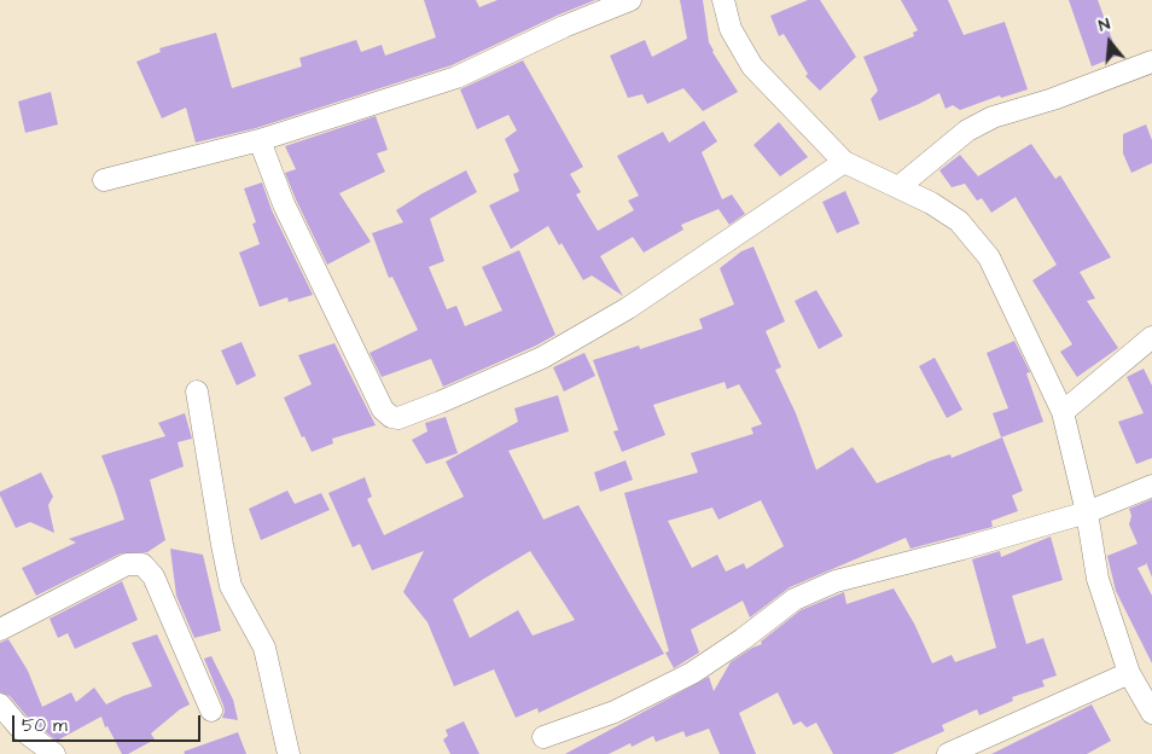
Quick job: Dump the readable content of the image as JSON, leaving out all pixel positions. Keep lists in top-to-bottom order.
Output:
{
  "scale_bar": "50 m",
  "north": "top"
}
